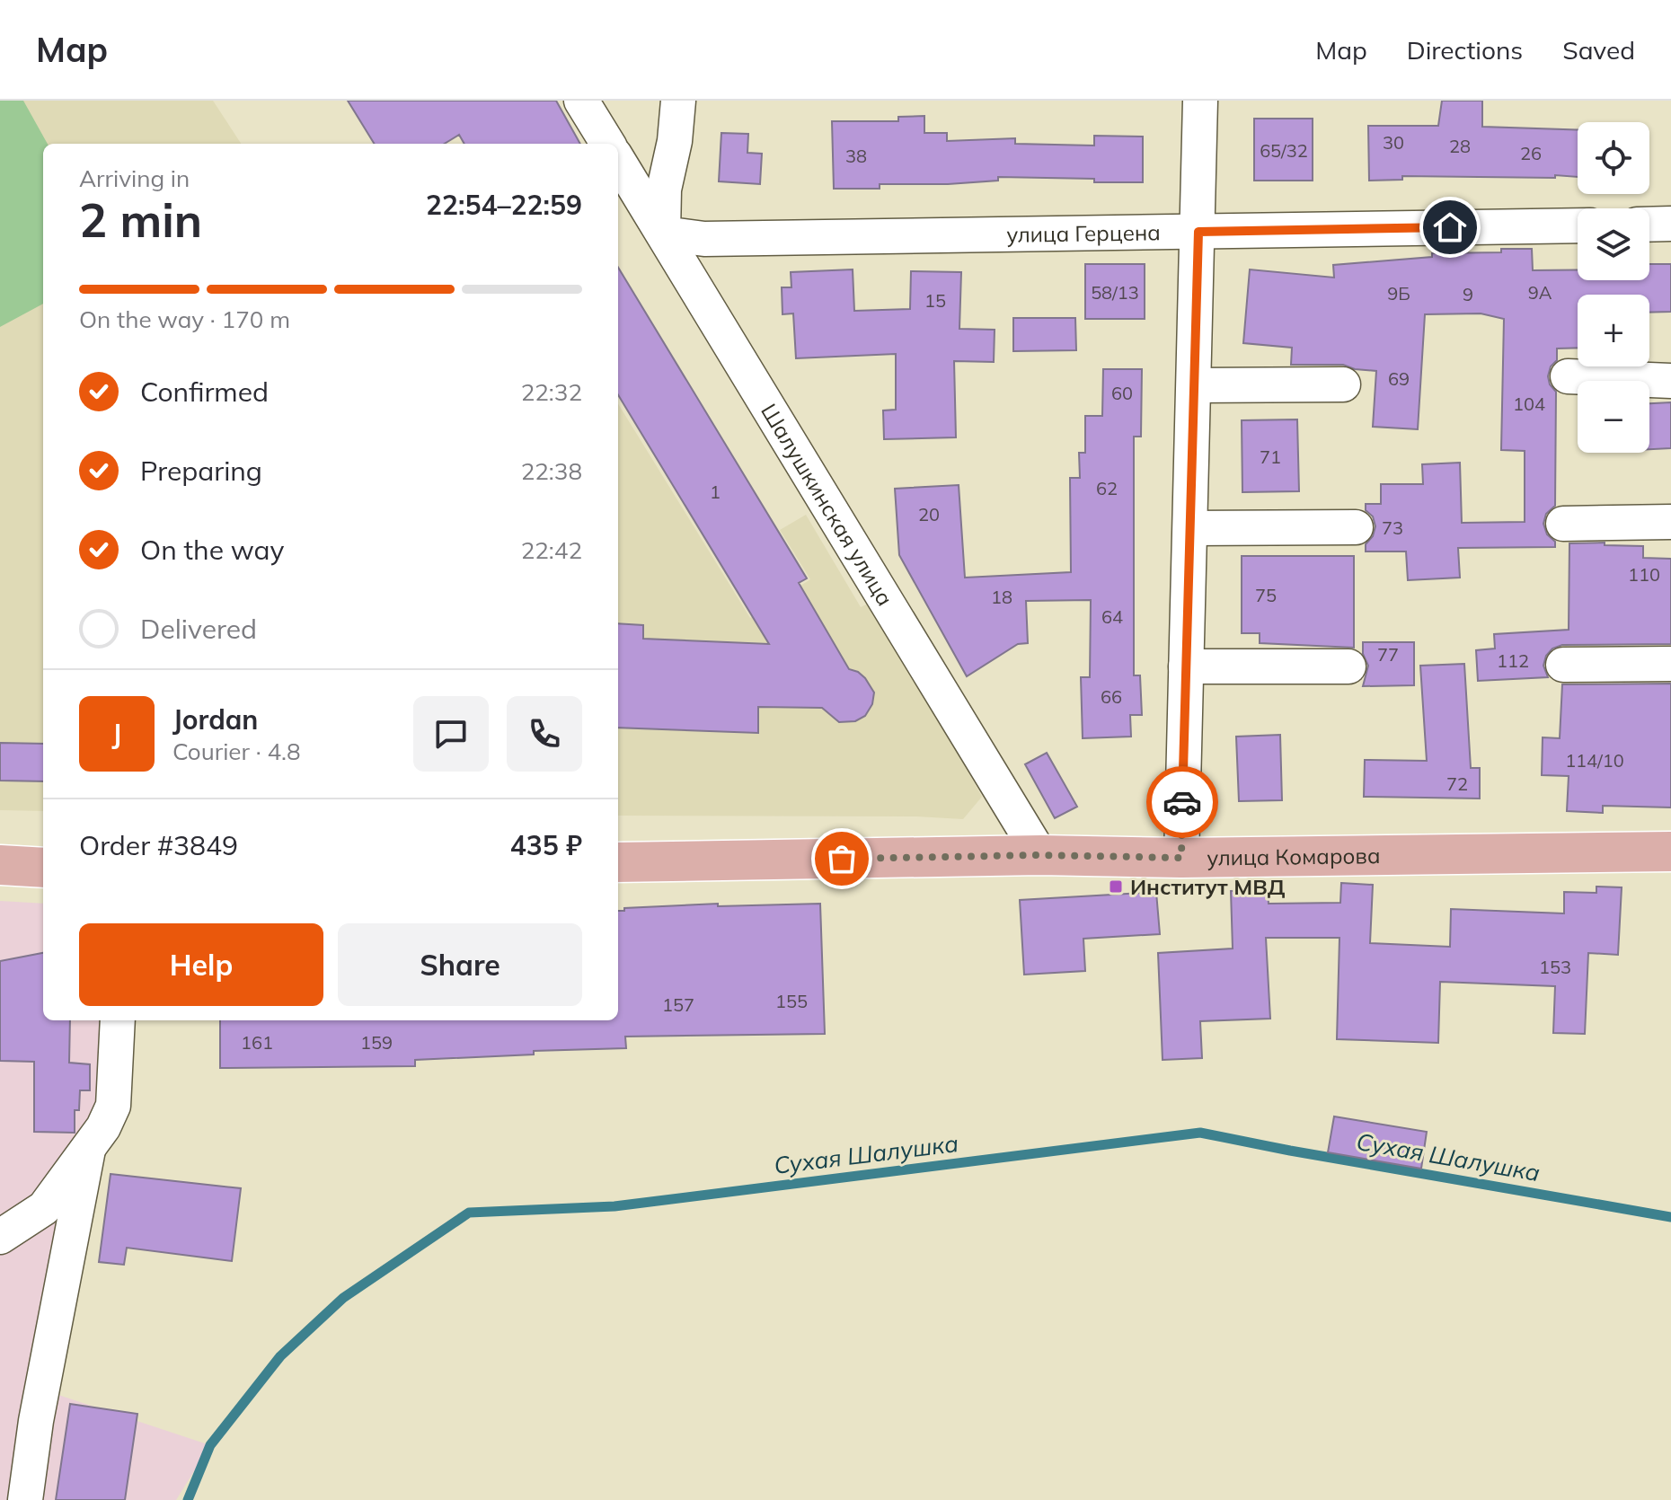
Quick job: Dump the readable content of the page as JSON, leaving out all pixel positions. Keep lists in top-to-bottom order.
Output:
{
  "streets": {
    "main road": ["улица Комарова"],
    "street": ["улица Герцена", "Шалушкинская улица"]
  },
  "crossings": [
    ["улица Герцена", "Шалушкинская улица"],
    ["Шалушкинская улица", "улица Комарова"]
  ],
  "water": ["Сухая Шалушка"],
  "places": {
    "transit": ["Институт МВД"]
  },
  "house_numbers": [
    "30",
    "28",
    "65/32",
    "26",
    "38",
    "58/13",
    "9А",
    "9Б",
    "9",
    "15",
    "69",
    "60",
    "104",
    "71",
    "62",
    "1",
    "20",
    "73",
    "110",
    "75",
    "18",
    "64",
    "77",
    "112",
    "66",
    "114/10",
    "72",
    "153",
    "155",
    "157",
    "161",
    "159"
  ],
  "page": {
    "header": "Map",
    "nav": ["Map", "Directions", "Saved"],
    "map_buttons": ["+", "−"],
    "heading": ["2 min", "Arriving in", "22:54–22:59"],
    "panel": [
      "Jordan",
      "Courier · 4.8",
      "Order #3849",
      "435 ₽"
    ],
    "bar": "On the way · 170 m",
    "list": [
      ["Confirmed", "22:32"],
      ["Preparing", "22:38"],
      ["On the way", "22:42"],
      "Delivered"
    ],
    "round": "J",
    "buttons": ["Help", "Share"]
  }
}
